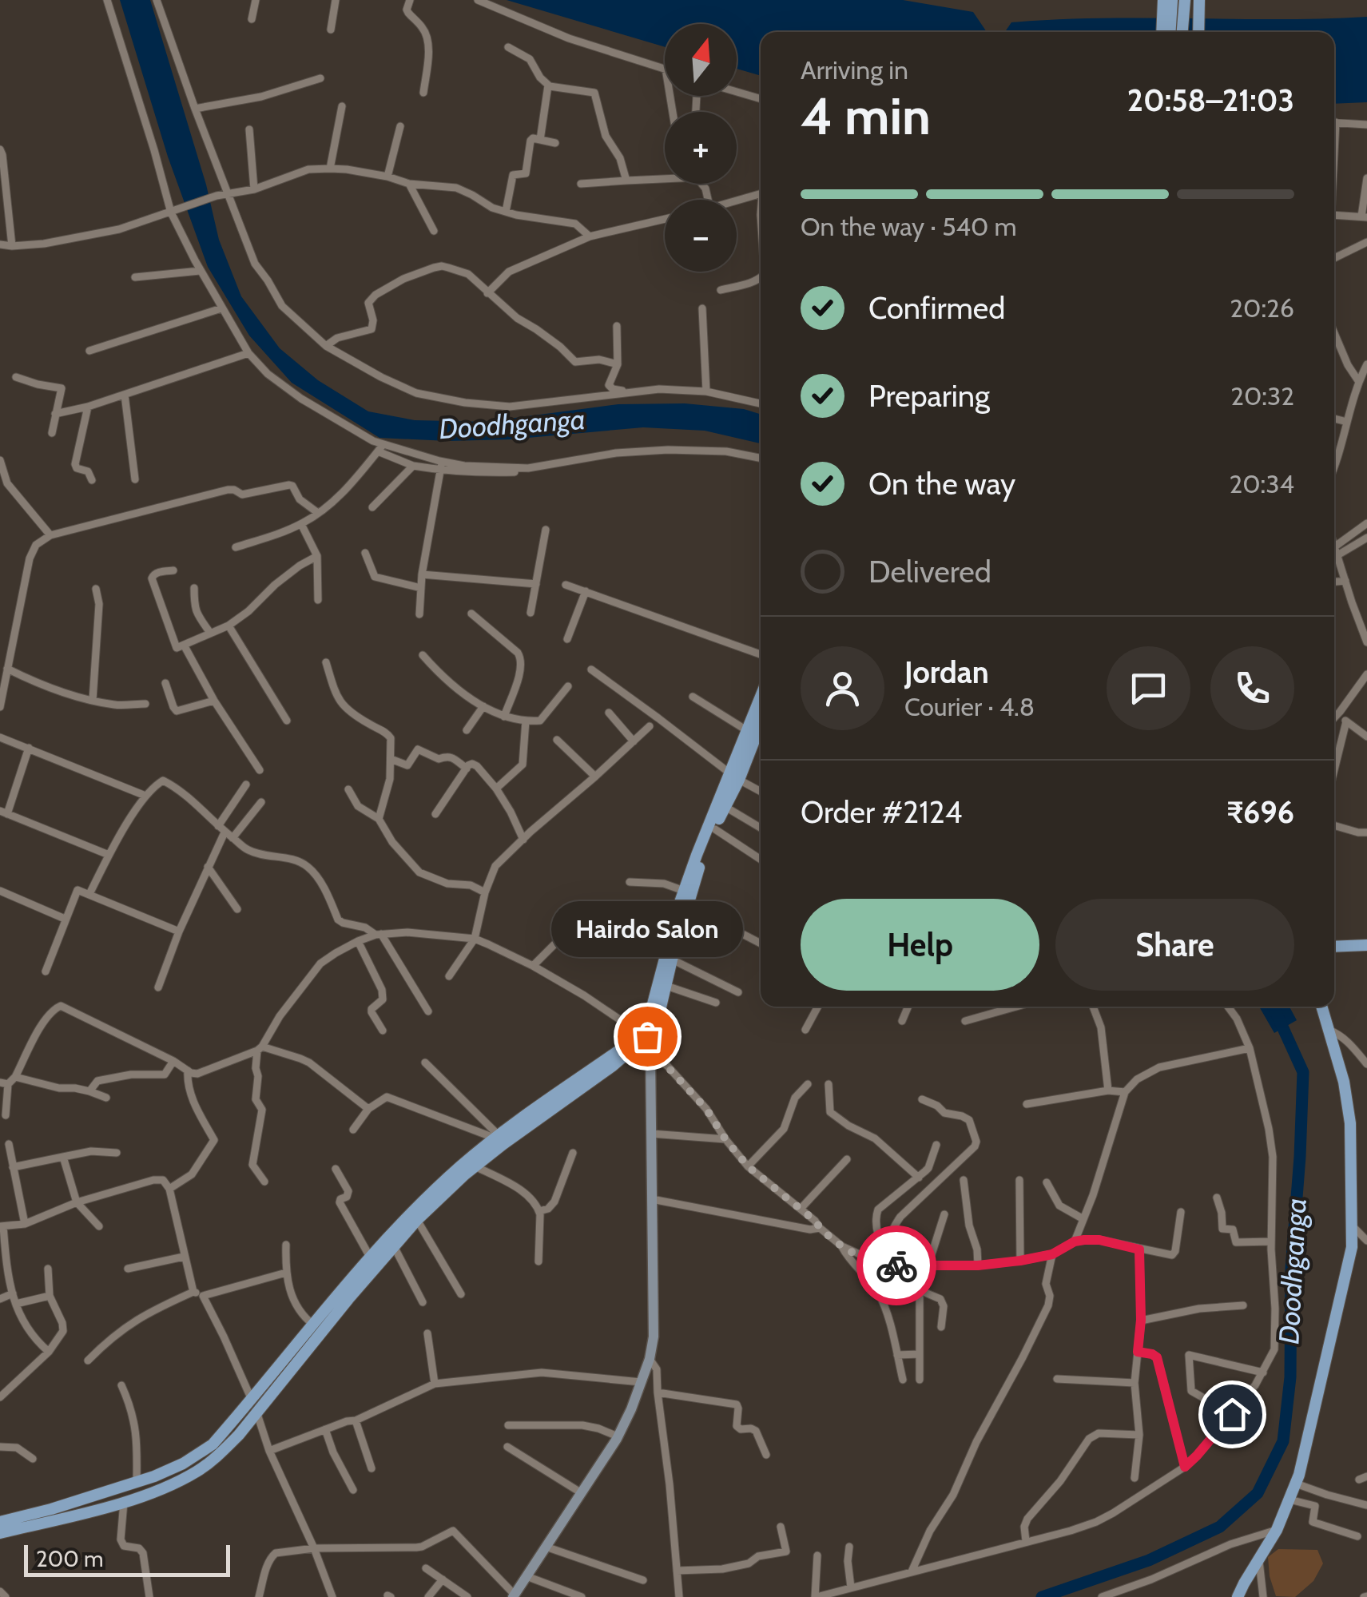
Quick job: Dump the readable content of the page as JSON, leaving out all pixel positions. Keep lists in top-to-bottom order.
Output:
{
  "water": ["Doodhganga"],
  "places": ["Hairdo Salon"],
  "scale_bar": "200 m",
  "north": "top",
  "page": {
    "map_buttons": ["+", "−"],
    "heading": ["4 min", "Arriving in", "20:58–21:03"],
    "panel": [
      "Jordan",
      "Courier · 4.8",
      "Order #2124",
      "₹696"
    ],
    "bar": "On the way · 540 m",
    "list": [
      ["Confirmed", "20:26"],
      ["Preparing", "20:32"],
      ["On the way", "20:34"],
      "Delivered"
    ],
    "buttons": ["Help", "Share"],
    "bubble": "Hairdo Salon",
    "scale": "200 m"
  }
}
